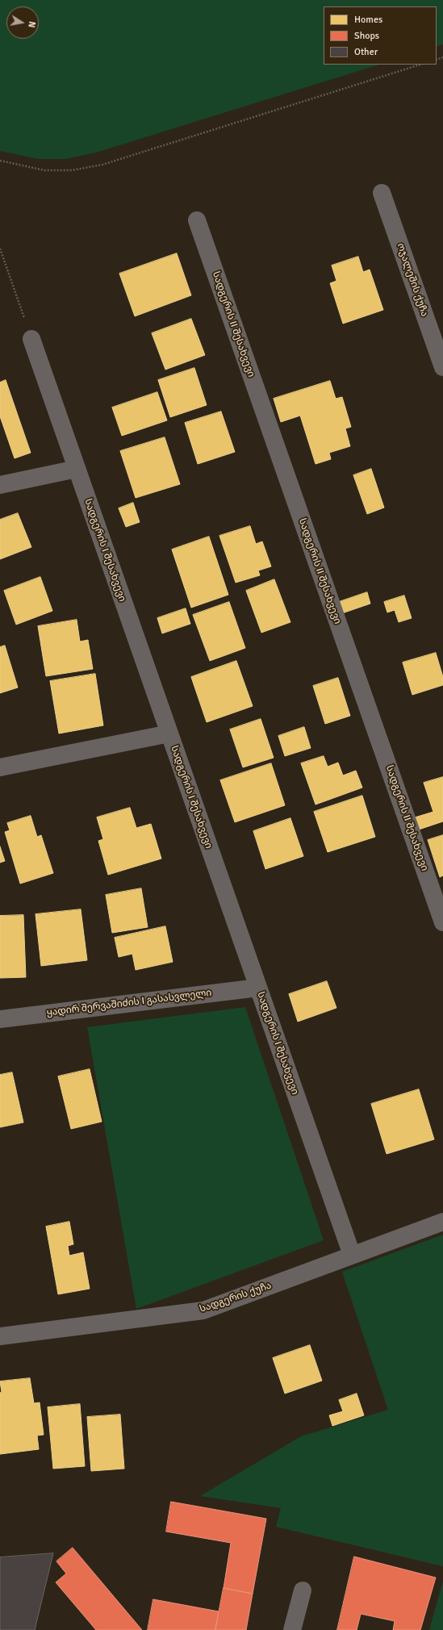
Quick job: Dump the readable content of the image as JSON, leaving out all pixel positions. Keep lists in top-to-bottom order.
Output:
{
  "streets": {
    "street": [
      "ოჯალეშის ქუჩა",
      "სადგერის II შესახვევი",
      "სადგერის I შესახვევი",
      "ყადირ შერვაშიძის I გასასვლელი",
      "სადგერის ქუჩა"
    ]
  },
  "crossings": [
    ["სადგერის I შესახვევი", "ყადირ შერვაშიძის I გასასვლელი"],
    ["სადგერის I შესახვევი", "სადგერის ქუჩა"]
  ],
  "legend": ["Homes", "Shops", "Other"],
  "north": "right"
}
